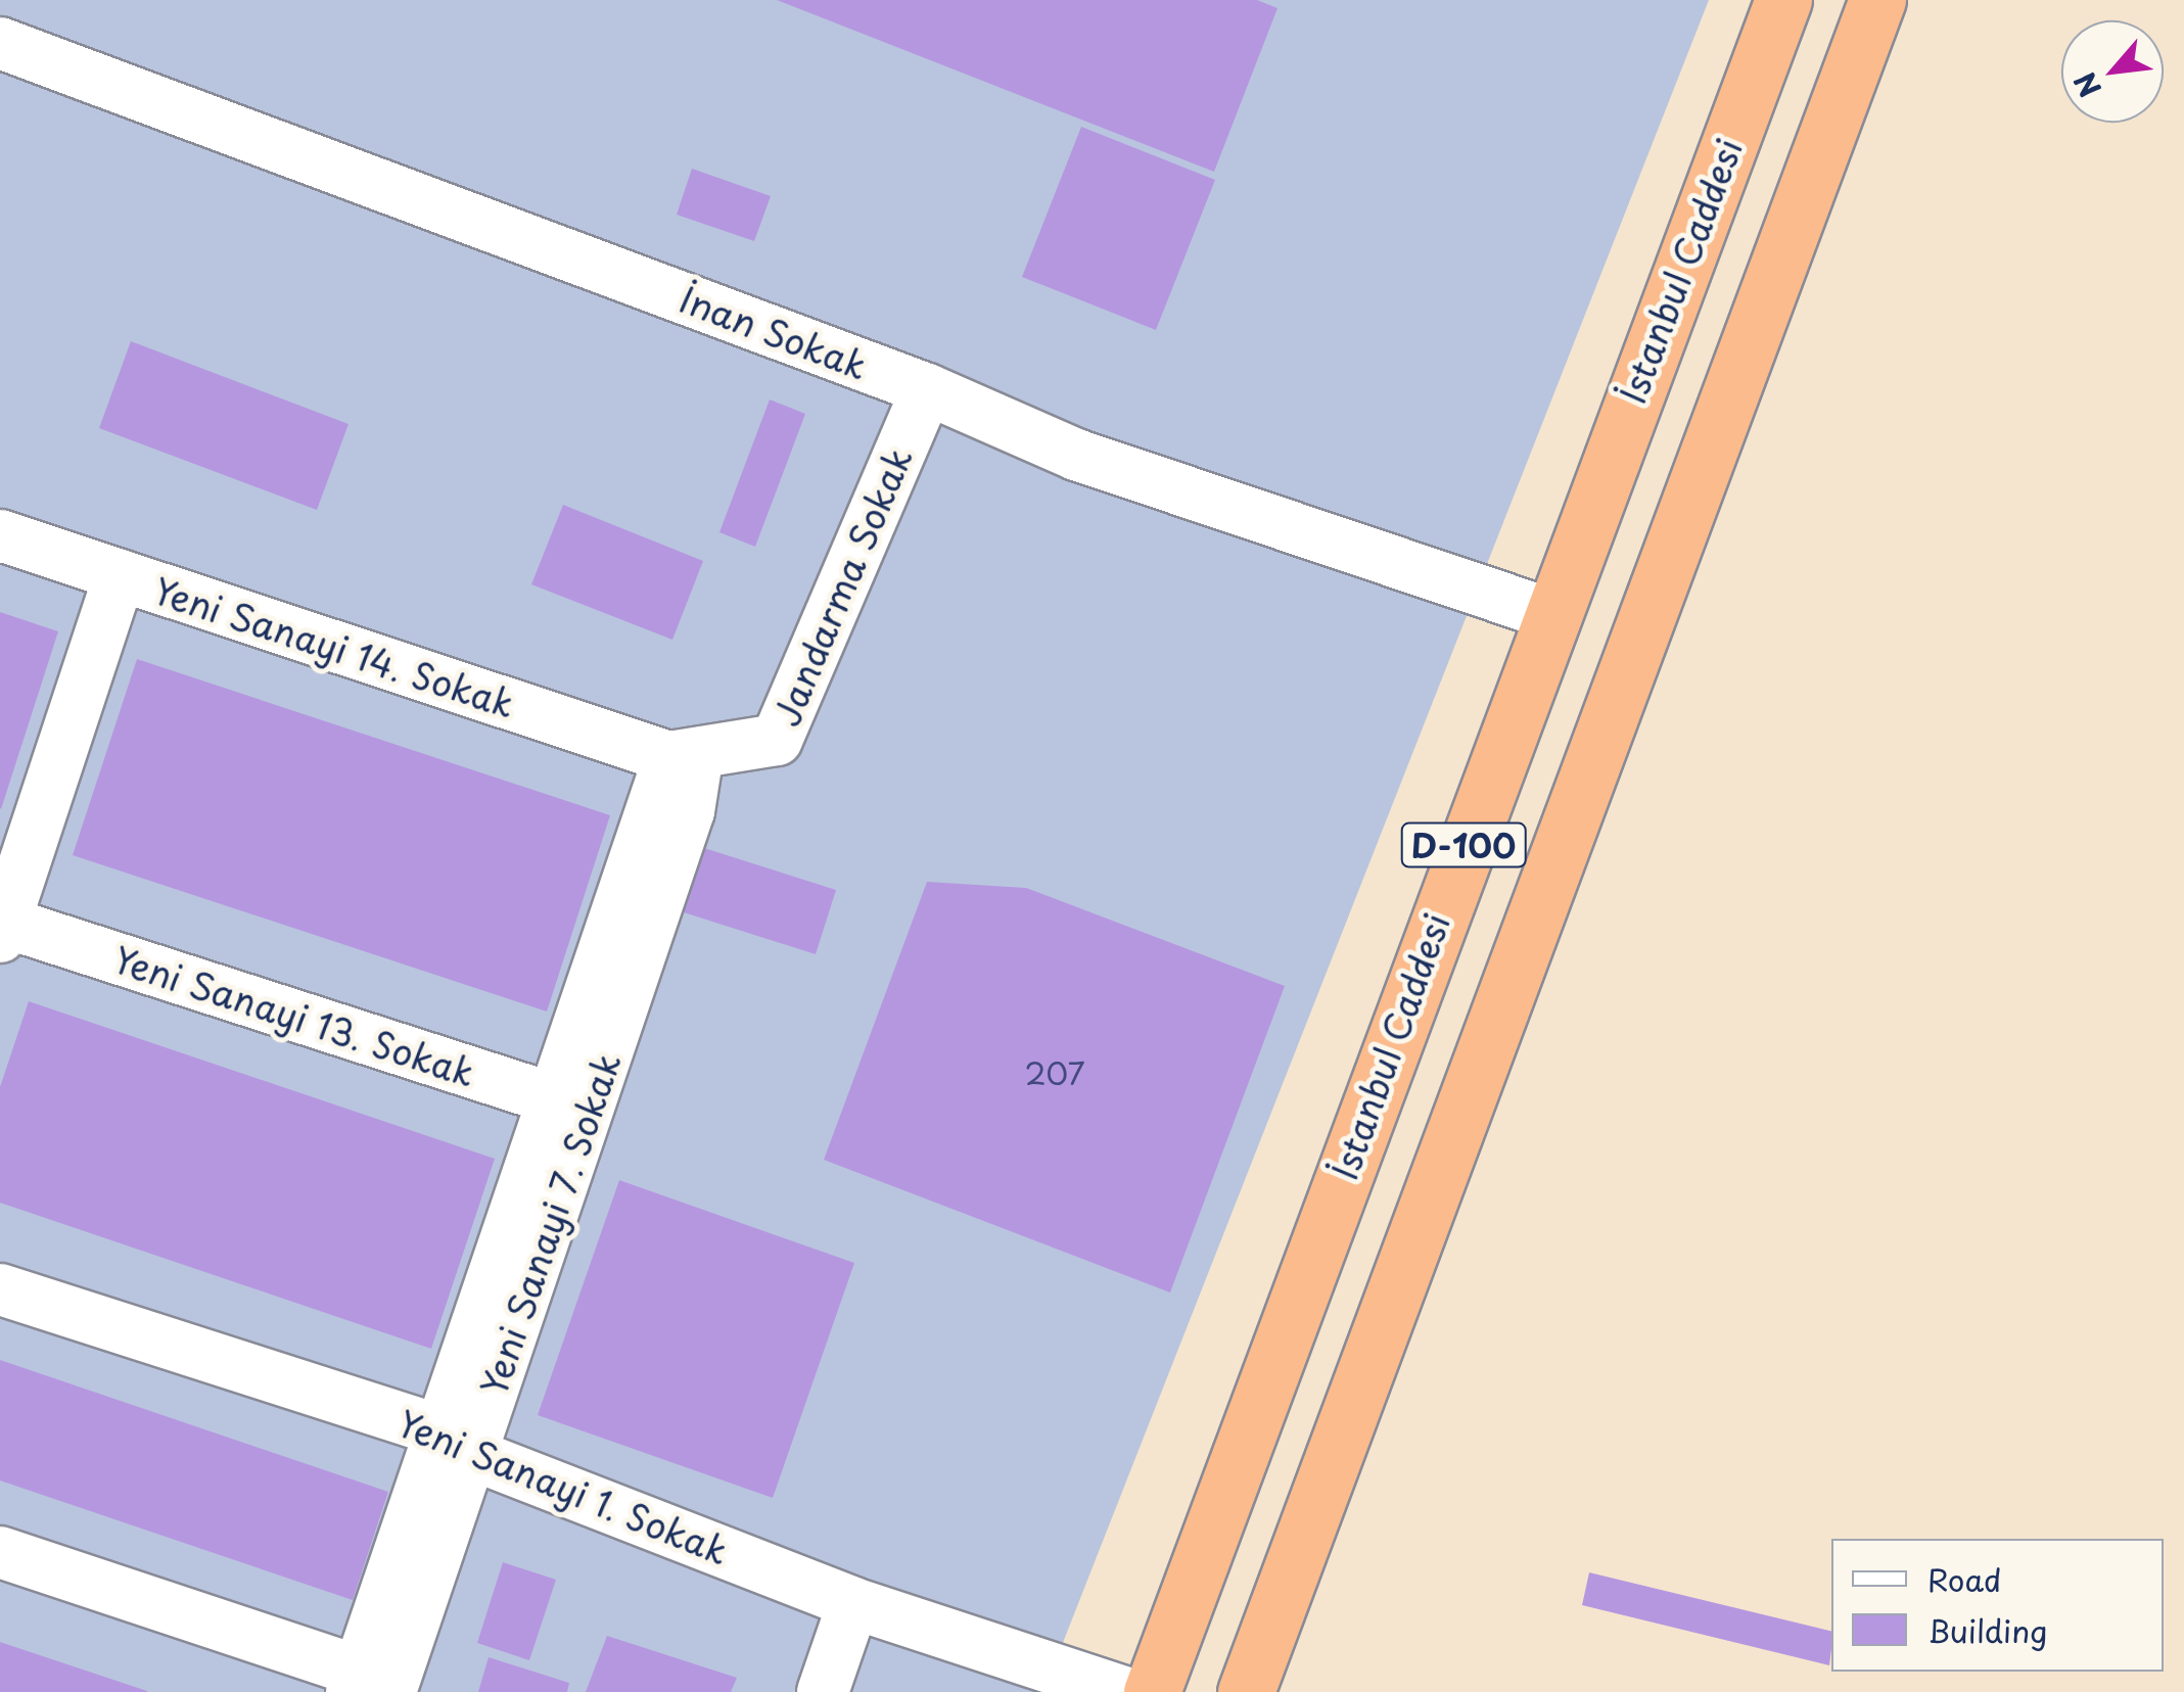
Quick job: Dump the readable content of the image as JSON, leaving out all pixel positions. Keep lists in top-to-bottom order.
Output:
{
  "streets": {
    "highway": ["İstanbul Caddesi", "D-100"],
    "street": [
      "İnan Sokak",
      "Jandarma Sokak",
      "Yeni Sanayi 14. Sokak",
      "Yeni Sanayi 13. Sokak",
      "Yeni Sanayi 7. Sokak",
      "Yeni Sanayi 1. Sokak"
    ]
  },
  "crossings": [
    ["İstanbul Caddesi", "İnan Sokak"],
    ["İnan Sokak", "Jandarma Sokak"],
    ["Jandarma Sokak", "Yeni Sanayi 14. Sokak"],
    ["Jandarma Sokak", "Yeni Sanayi 7. Sokak"],
    ["Yeni Sanayi 14. Sokak", "Yeni Sanayi 7. Sokak"],
    ["Yeni Sanayi 13. Sokak", "Yeni Sanayi 7. Sokak"],
    ["Yeni Sanayi 7. Sokak", "Yeni Sanayi 1. Sokak"]
  ],
  "house_numbers": ["207"],
  "legend": ["Road", "Building"],
  "north": "bottom left"
}
